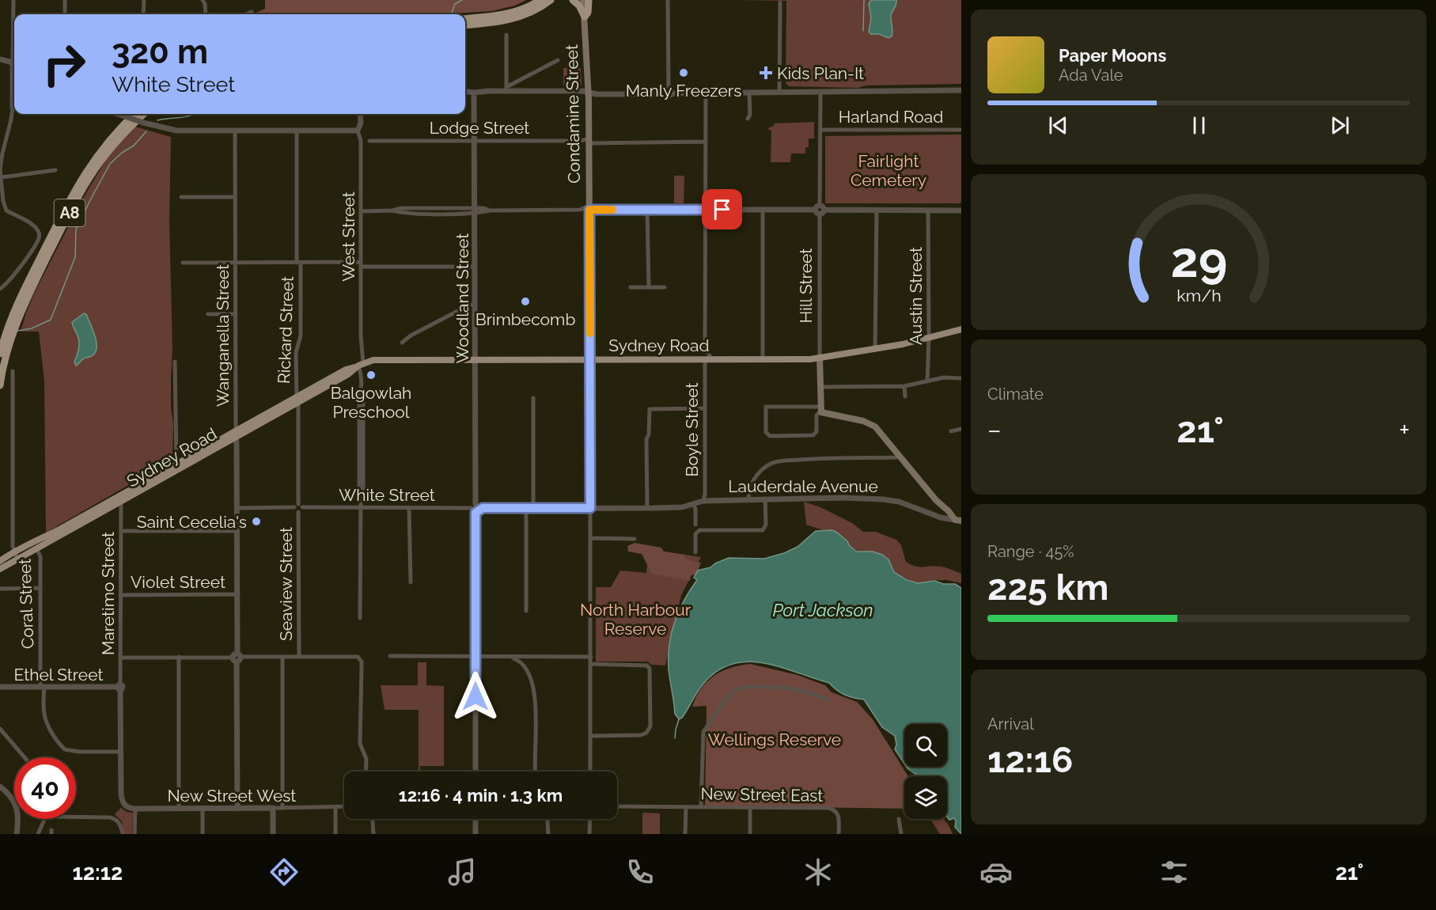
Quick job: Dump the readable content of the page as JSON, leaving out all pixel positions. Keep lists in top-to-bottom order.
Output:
{
  "streets": {
    "highway": ["A8"],
    "main road": ["Condamine Street", "Sydney Road"],
    "street": [
      "Harland Road",
      "Lodge Street",
      "West Street",
      "Hill Street",
      "Austin Street",
      "Woodland Street",
      "Rickard Street",
      "Wanganella Street",
      "Boyle Street",
      "Lauderdale Avenue",
      "White Street",
      "Violet Street",
      "Seaview Street",
      "Maretimo Street",
      "Coral Street",
      "Ethel Street",
      "New Street East",
      "New Street West"
    ]
  },
  "crossings": [
    ["Condamine Street", "Lodge Street"],
    ["Condamine Street", "Sydney Road"],
    ["Condamine Street", "White Street"],
    ["Harland Road", "Hill Street"],
    ["Lodge Street", "Woodland Street"],
    ["West Street", "Sydney Road"],
    ["West Street", "White Street"],
    ["Hill Street", "Sydney Road"],
    ["Austin Street", "Sydney Road"],
    ["Woodland Street", "Sydney Road"],
    ["Woodland Street", "White Street"],
    ["Rickard Street", "Sydney Road"],
    ["Rickard Street", "Seaview Street"],
    ["Wanganella Street", "Sydney Road"],
    ["Wanganella Street", "Violet Street"],
    ["Wanganella Street", "New Street West"],
    ["Sydney Road", "Boyle Street"],
    ["Sydney Road", "Seaview Street"],
    ["Sydney Road", "Maretimo Street"],
    ["Sydney Road", "Coral Street"],
    ["Boyle Street", "Lauderdale Avenue"],
    ["Boyle Street", "White Street"],
    ["Lauderdale Avenue", "White Street"],
    ["White Street", "Seaview Street"],
    ["Violet Street", "Maretimo Street"],
    ["Seaview Street", "New Street West"],
    ["Maretimo Street", "Coral Street"],
    ["Maretimo Street", "Ethel Street"],
    ["Maretimo Street", "New Street West"],
    ["Coral Street", "Ethel Street"]
  ],
  "water": ["Port Jackson"],
  "parks": ["Fairlight Cemetery", "North Harbour Reserve", "Wellings Reserve"],
  "places": {
    "other": [
      "Manly Freezers",
      "Brimbecomb",
      "Balgowlah Preschool",
      "Saint Cecelia's"
    ],
    "health": ["Kids Plan-It"]
  },
  "page": {
    "turn": ["320 m", "White Street"],
    "song": ["Paper Moons", "Ada Vale"],
    "tile": [
      "Climate",
      ["Range · 45%", "225 km"],
      ["Arrival", "12:16"]
    ],
    "heat": ["−", "21°", "+"],
    "limit": "40",
    "trip": "12:16 · 4 min · 1.3 km",
    "tabs": ["12:12", "21°"],
    "gauge": ["29", "km/h"]
  }
}
